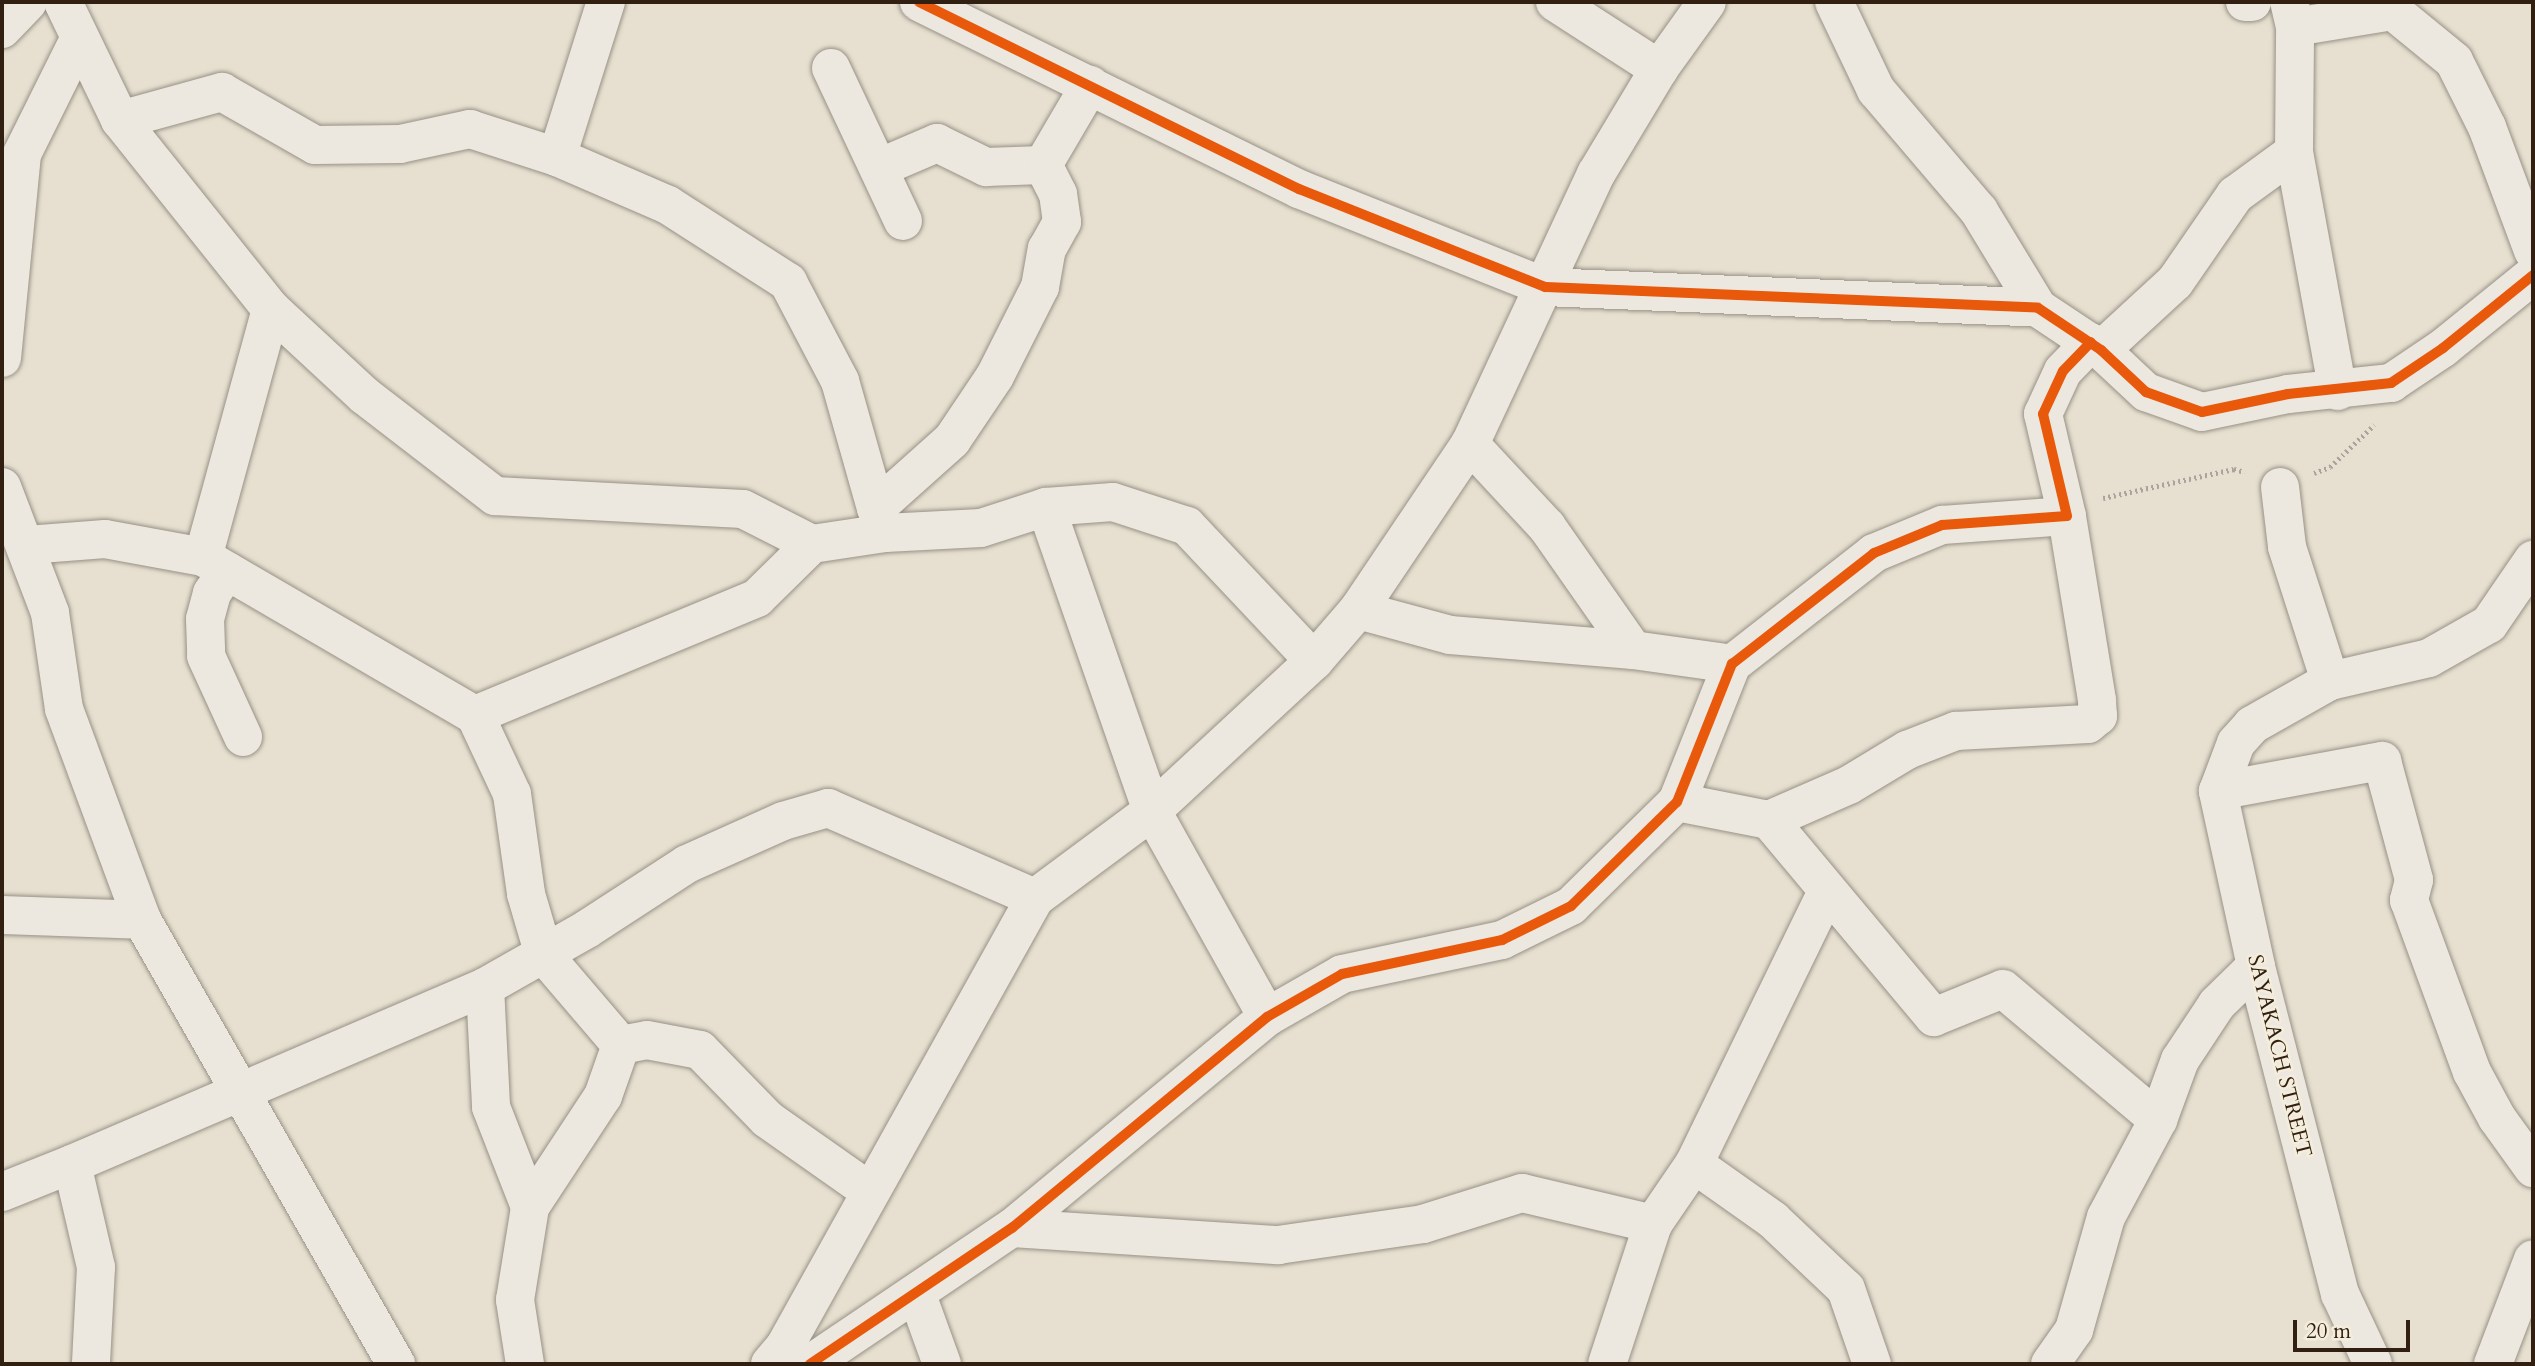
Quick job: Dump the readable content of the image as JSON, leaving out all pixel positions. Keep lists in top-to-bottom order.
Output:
{
  "streets": {
    "street": ["SAYAKACH STREET"]
  },
  "scale_bar": "20 m"
}
